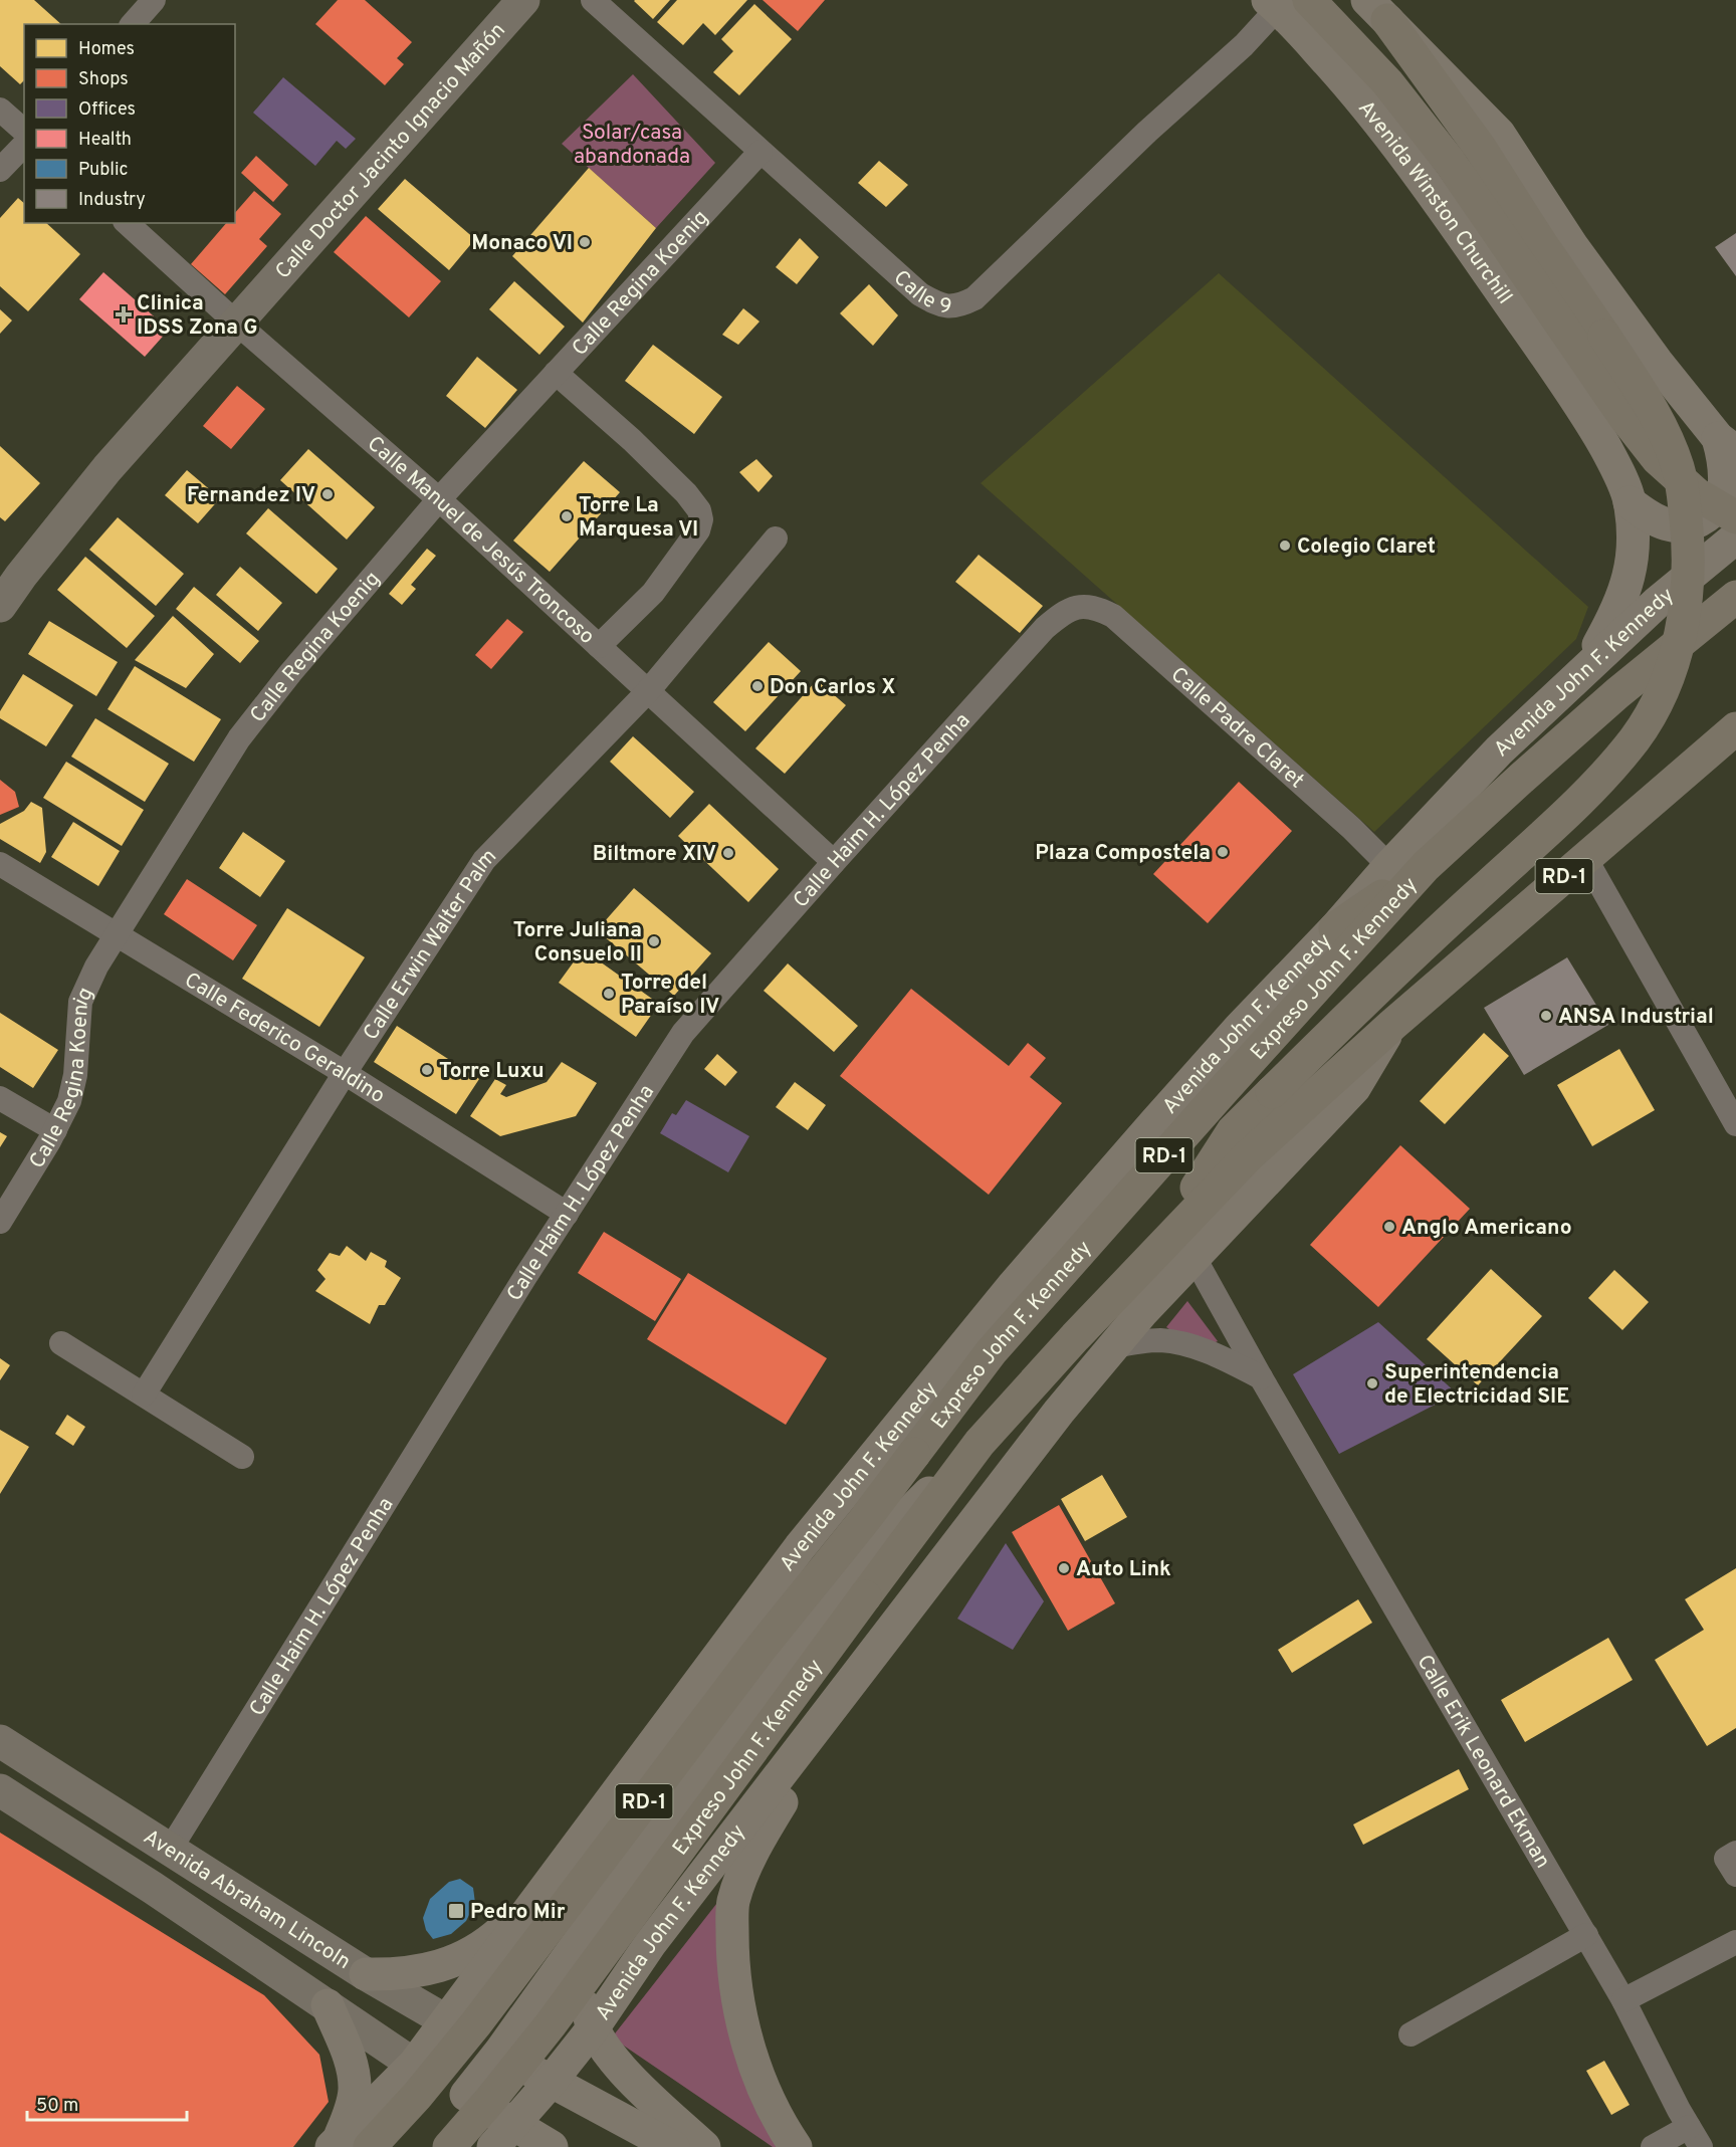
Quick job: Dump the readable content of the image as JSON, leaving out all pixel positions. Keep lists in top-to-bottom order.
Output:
{
  "streets": {
    "highway": ["RD-1", "Expreso John F. Kennedy"],
    "main road": [
      "Calle Doctor Jacinto Ignacio Mañón",
      "Avenida Winston Churchill",
      "Avenida John F. Kennedy",
      "Avenida Abraham Lincoln"
    ],
    "street": [
      "Calle Regina Koenig",
      "Calle 9",
      "Calle Manuel de Jesús Troncoso",
      "Calle Padre Claret",
      "Calle Haim H. López Penha",
      "Calle Erwin Walter Palm",
      "Calle Federico Geraldino",
      "Calle Erik Leonard Ekman"
    ]
  },
  "crossings": [
    ["Calle Doctor Jacinto Ignacio Mañón", "Calle Manuel de Jesús Troncoso"],
    ["Avenida Winston Churchill", "Calle 9"],
    ["Avenida Winston Churchill", "Avenida John F. Kennedy"],
    ["Calle Regina Koenig", "Calle 9"],
    ["Calle Regina Koenig", "Calle Manuel de Jesús Troncoso"],
    ["Calle Regina Koenig", "Calle Federico Geraldino"],
    ["Calle Manuel de Jesús Troncoso", "Calle Haim H. López Penha"],
    ["Calle Manuel de Jesús Troncoso", "Calle Erwin Walter Palm"],
    ["Avenida John F. Kennedy", "Calle Padre Claret"],
    ["Avenida John F. Kennedy", "Expreso John F. Kennedy"],
    ["Avenida John F. Kennedy", "Calle Erik Leonard Ekman"],
    ["Avenida John F. Kennedy", "Avenida Abraham Lincoln"],
    ["Calle Padre Claret", "Calle Haim H. López Penha"],
    ["Calle Haim H. López Penha", "Calle Federico Geraldino"],
    ["Calle Haim H. López Penha", "Avenida Abraham Lincoln"],
    ["Calle Erwin Walter Palm", "Calle Federico Geraldino"]
  ],
  "parks": ["Solar/casa abandonada"],
  "places": {
    "other": [
      "Monaco VI",
      "Fernandez IV",
      "Torre La Marquesa VI",
      "Colegio Claret",
      "Don Carlos X",
      "Plaza Compostela",
      "Biltmore XIV",
      "Torre Juliana Consuelo II",
      "Torre del Paraíso IV",
      "ANSA Industrial",
      "Torre Luxu",
      "Anglo Americano",
      "Superintendencia de Electricidad SIE",
      "Auto Link"
    ],
    "health": ["Clinica IDSS Zona G"],
    "transit": ["Pedro Mir"]
  },
  "legend": [
    "Homes",
    "Shops",
    "Offices",
    "Health",
    "Public",
    "Industry"
  ],
  "scale_bar": "50 m"
}
